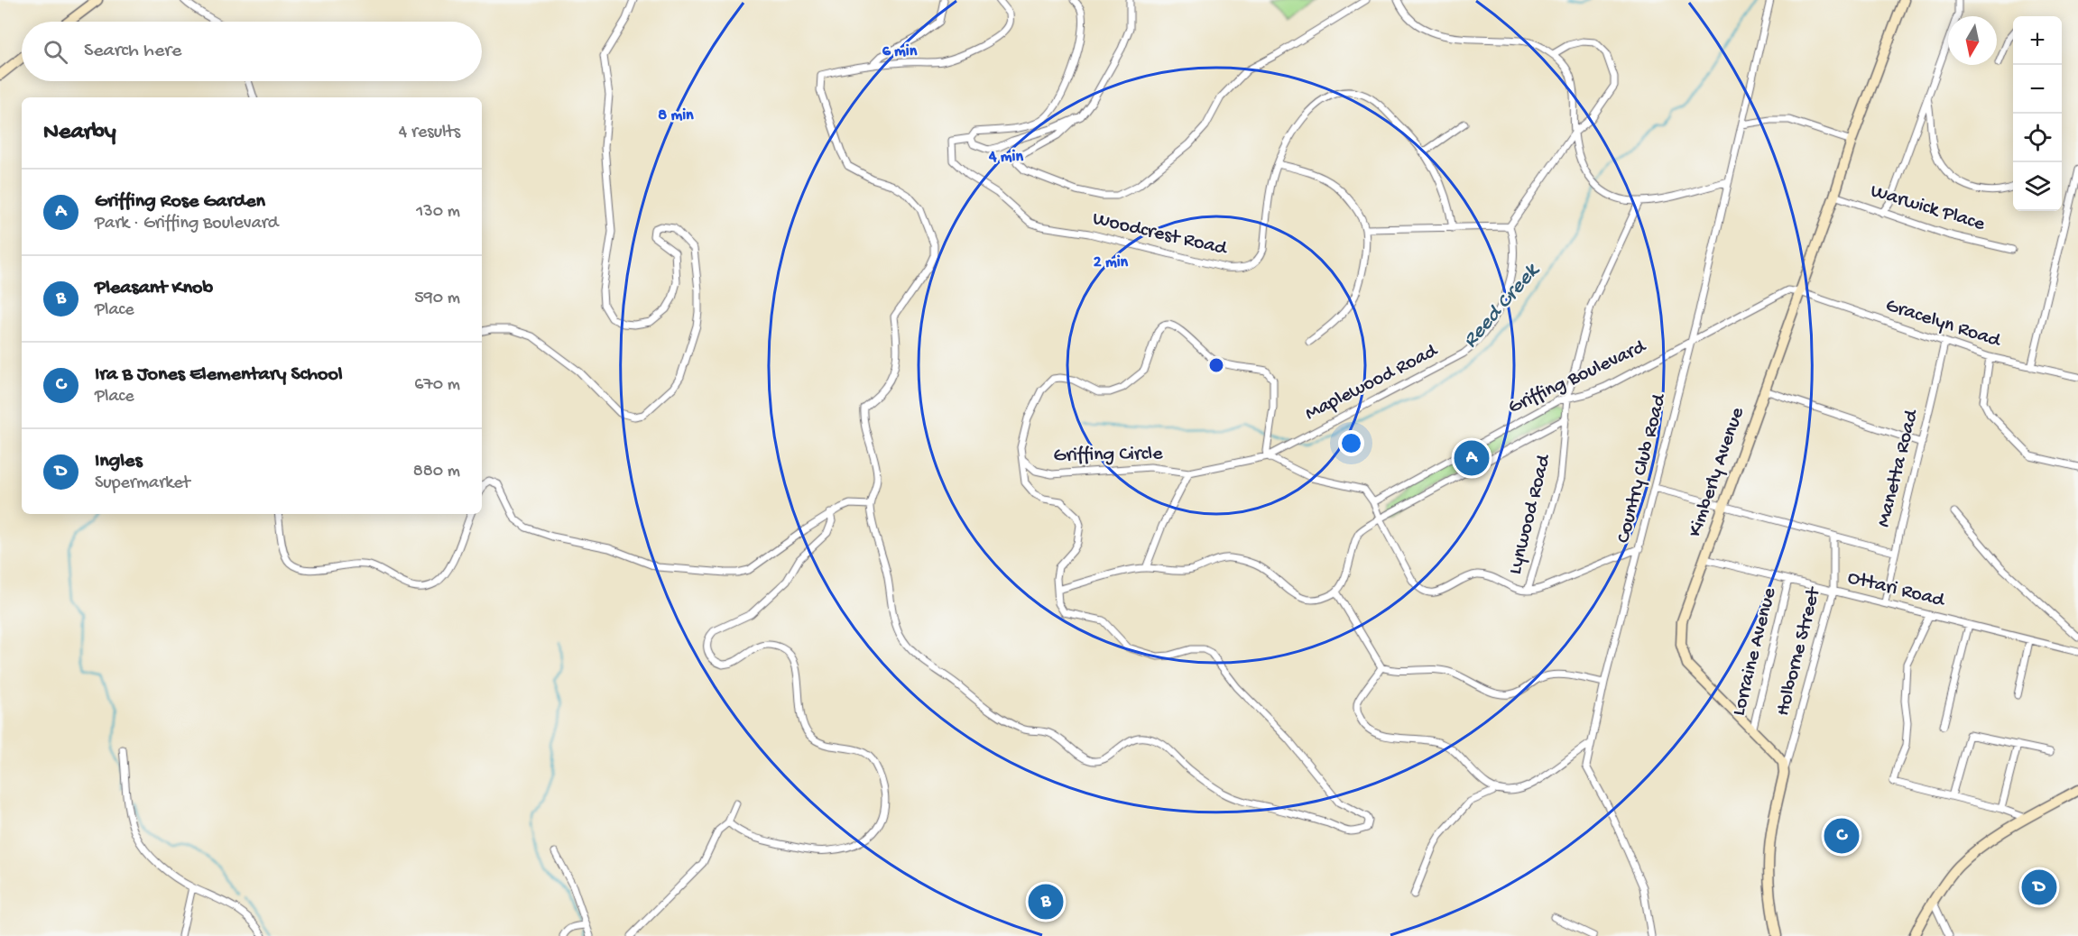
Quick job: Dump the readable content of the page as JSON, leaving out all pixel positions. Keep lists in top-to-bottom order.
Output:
{
  "streets": {
    "street": [
      "Warwick Place",
      "Woodcrest Road",
      "Gracelyn Road",
      "Griffing Boulevard",
      "Maplewood Road",
      "Griffing Circle",
      "Country Club Road",
      "Manetta Road",
      "Kimberly Avenue",
      "Lynwood Road",
      "Ottari Road",
      "Lorraine Avenue",
      "Holborne Street"
    ]
  },
  "crossings": [
    ["Warwick Place", "Kimberly Avenue"],
    ["Gracelyn Road", "Griffing Boulevard"],
    ["Gracelyn Road", "Manetta Road"],
    ["Gracelyn Road", "Kimberly Avenue"],
    ["Griffing Boulevard", "Country Club Road"],
    ["Griffing Boulevard", "Kimberly Avenue"],
    ["Griffing Boulevard", "Lynwood Road"],
    ["Maplewood Road", "Griffing Circle"],
    ["Manetta Road", "Ottari Road"],
    ["Kimberly Avenue", "Ottari Road"],
    ["Kimberly Avenue", "Lorraine Avenue"],
    ["Kimberly Avenue", "Holborne Street"],
    ["Ottari Road", "Lorraine Avenue"],
    ["Ottari Road", "Holborne Street"]
  ],
  "water": ["Reed Creek"],
  "north": "bottom",
  "page": {
    "map_buttons": ["+", "−"],
    "search": "Search here",
    "heading": ["Nearby", "4 results"],
    "list": [
      {
        "mark": "A",
        "name": "Griffing Rose Garden",
        "note": "Park · Griffing Boulevard",
        "value": "130 m"
      },
      {
        "mark": "B",
        "name": "Pleasant Knob",
        "note": "Place",
        "value": "590 m"
      },
      {
        "mark": "C",
        "name": "Ira B Jones Elementary School",
        "note": "Place",
        "value": "670 m"
      },
      {
        "mark": "D",
        "name": "Ingles",
        "note": "Supermarket",
        "value": "880 m"
      }
    ],
    "pins": [
      "A",
      "C",
      "D",
      "B"
    ]
  },
  "rings": [
    "6 min",
    "8 min",
    "4 min",
    "2 min"
  ]
}
